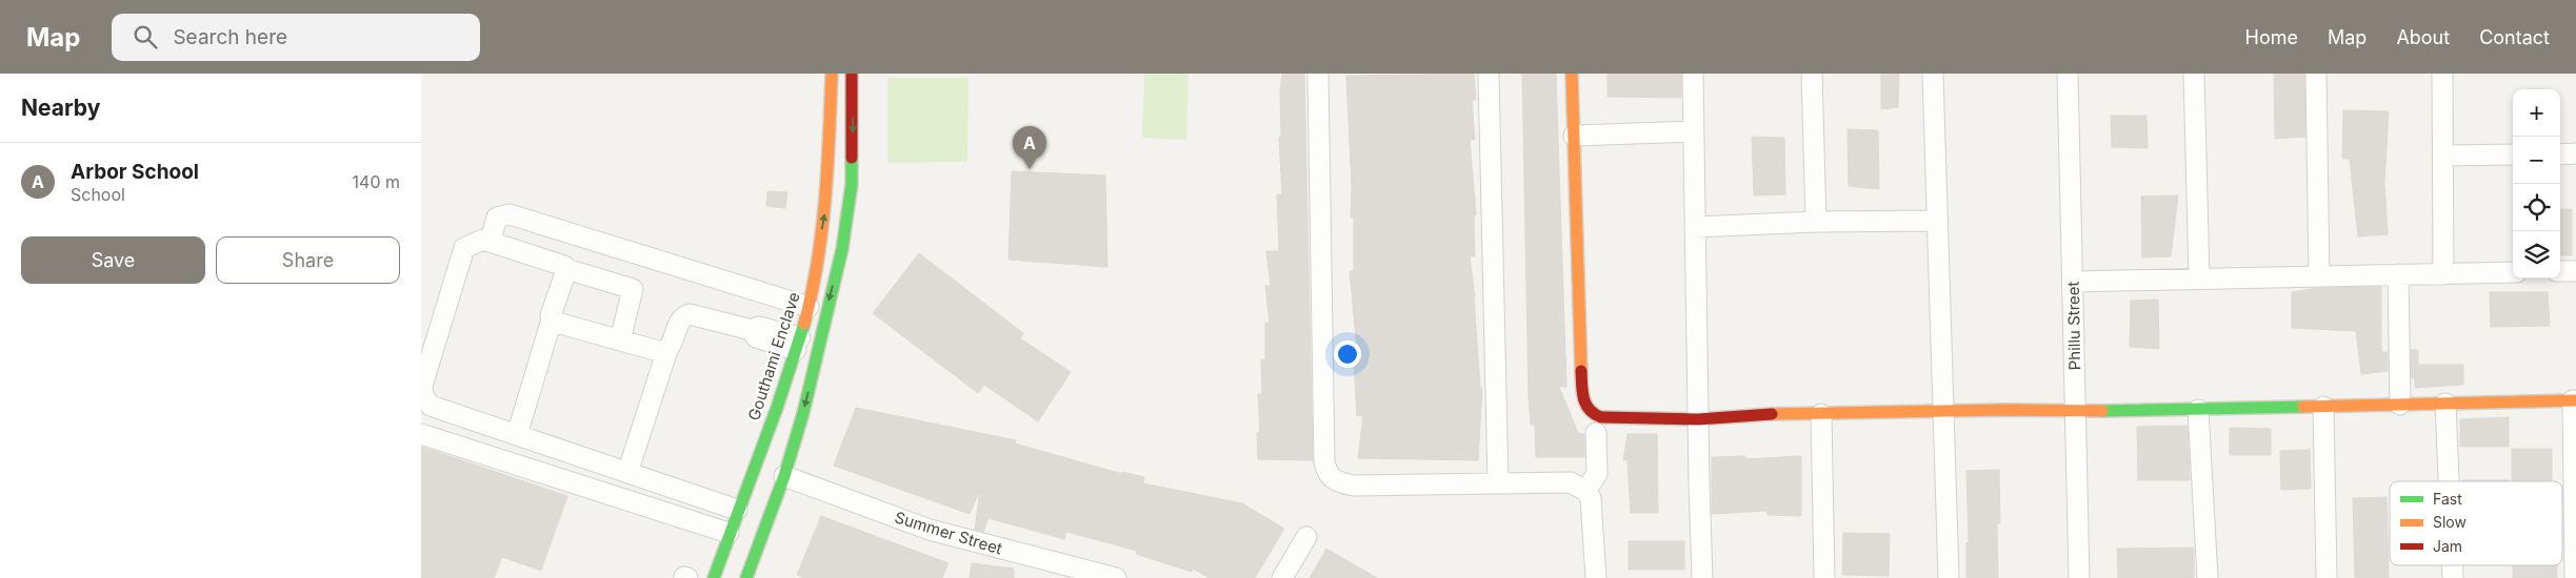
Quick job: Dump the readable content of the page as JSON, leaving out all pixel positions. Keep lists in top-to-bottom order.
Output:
{
  "streets": {
    "street": ["Phillu Street", "Gouthami Enclave", "Summer Street"]
  },
  "legend": ["Fast", "Slow", "Jam"],
  "page": {
    "header": "Map",
    "search": "Search here",
    "nav": [
      "Home",
      "Map",
      "About",
      "Contact"
    ],
    "heading": "Nearby",
    "map_buttons": ["+", "−"],
    "pins": "A",
    "list": [
      {
        "mark": "A",
        "name": "Arbor School",
        "note": "School",
        "value": "140 m"
      }
    ],
    "buttons": ["Save", "Share"]
  }
}
